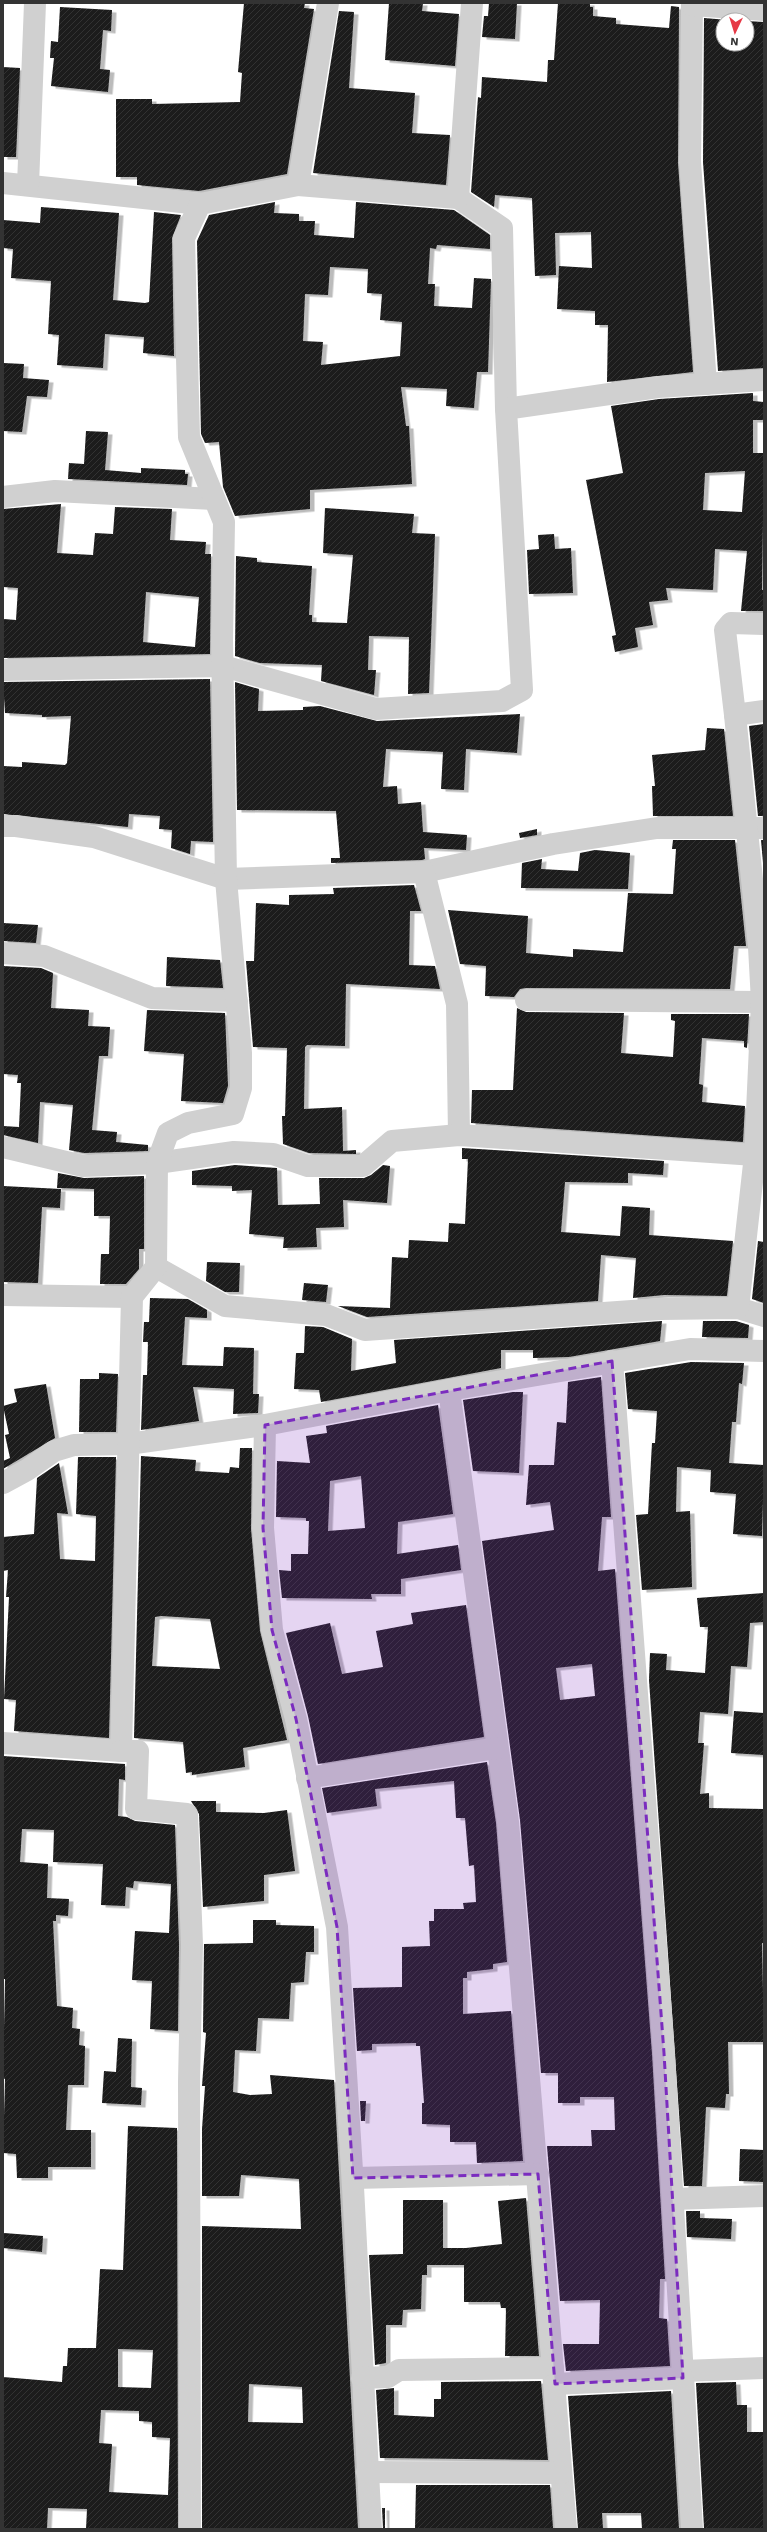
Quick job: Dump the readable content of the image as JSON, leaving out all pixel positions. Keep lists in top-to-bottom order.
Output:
{
  "north": "bottom"
}
